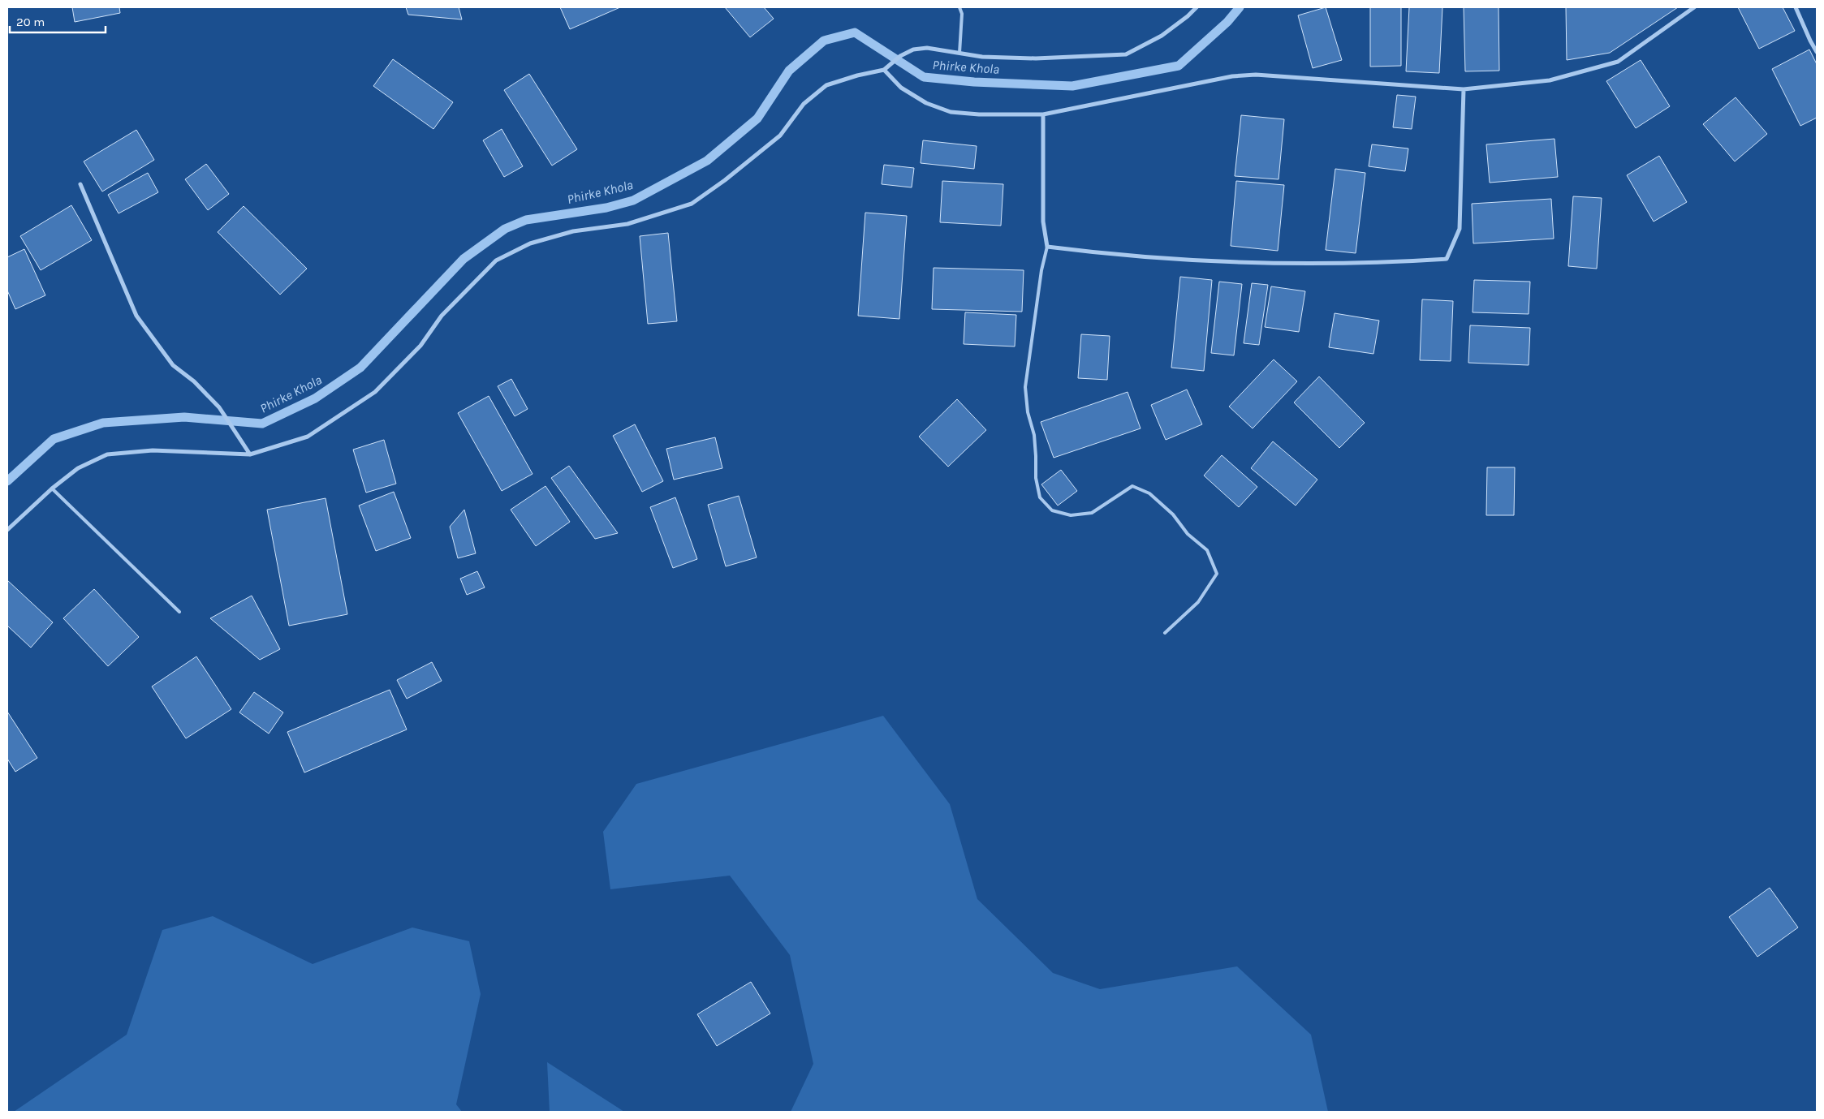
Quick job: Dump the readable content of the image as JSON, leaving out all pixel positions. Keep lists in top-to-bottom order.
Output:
{
  "water": ["Phirke Khola"],
  "scale_bar": "20 m"
}
